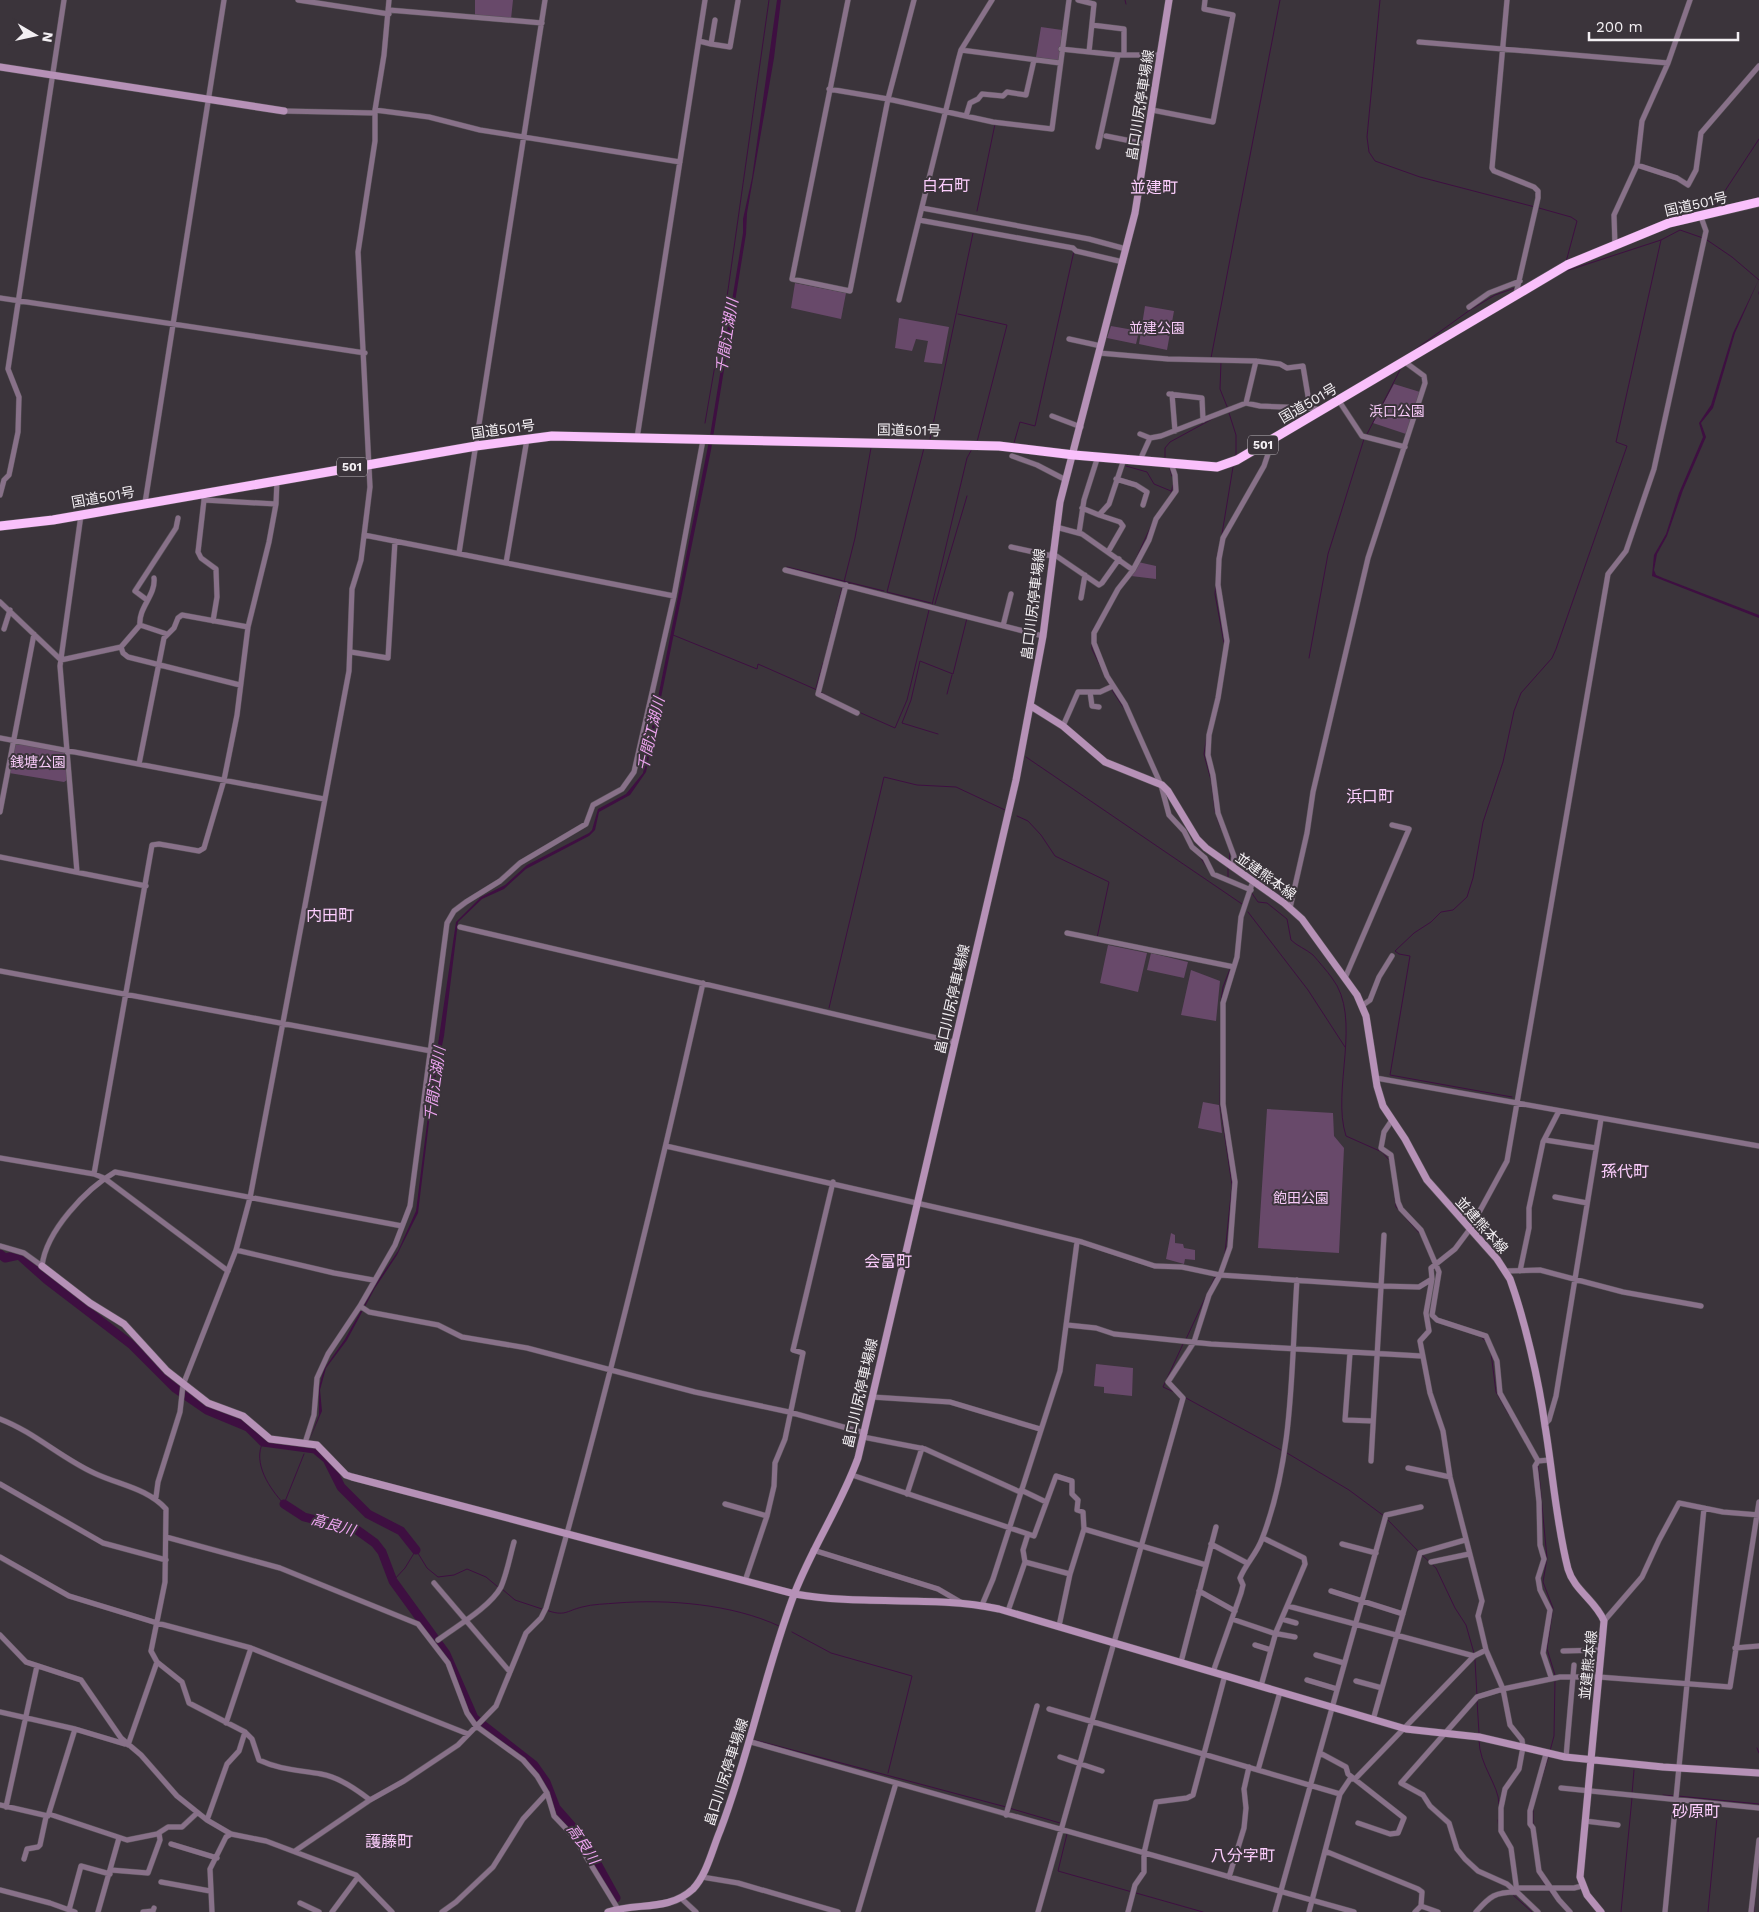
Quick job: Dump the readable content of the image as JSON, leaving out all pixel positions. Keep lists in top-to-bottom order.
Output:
{
  "streets": {
    "highway": ["国道501号", "501"],
    "main road": ["畠口川尻停車場線", "並建熊本線"]
  },
  "crossings": [
    ["畠口川尻停車場線", "国道501号"],
    ["畠口川尻停車場線", "並建熊本線"]
  ],
  "districts": [
    "白石町",
    "並建町",
    "浜口町",
    "内田町",
    "孫代町",
    "会富町",
    "砂原町",
    "護藤町",
    "八分字町"
  ],
  "water": ["千間江湖川", "高良川"],
  "parks": [
    "並建公園",
    "浜口公園",
    "銭塘公園",
    "飽田公園"
  ],
  "scale_bar": "200 m",
  "north": "right"
}
